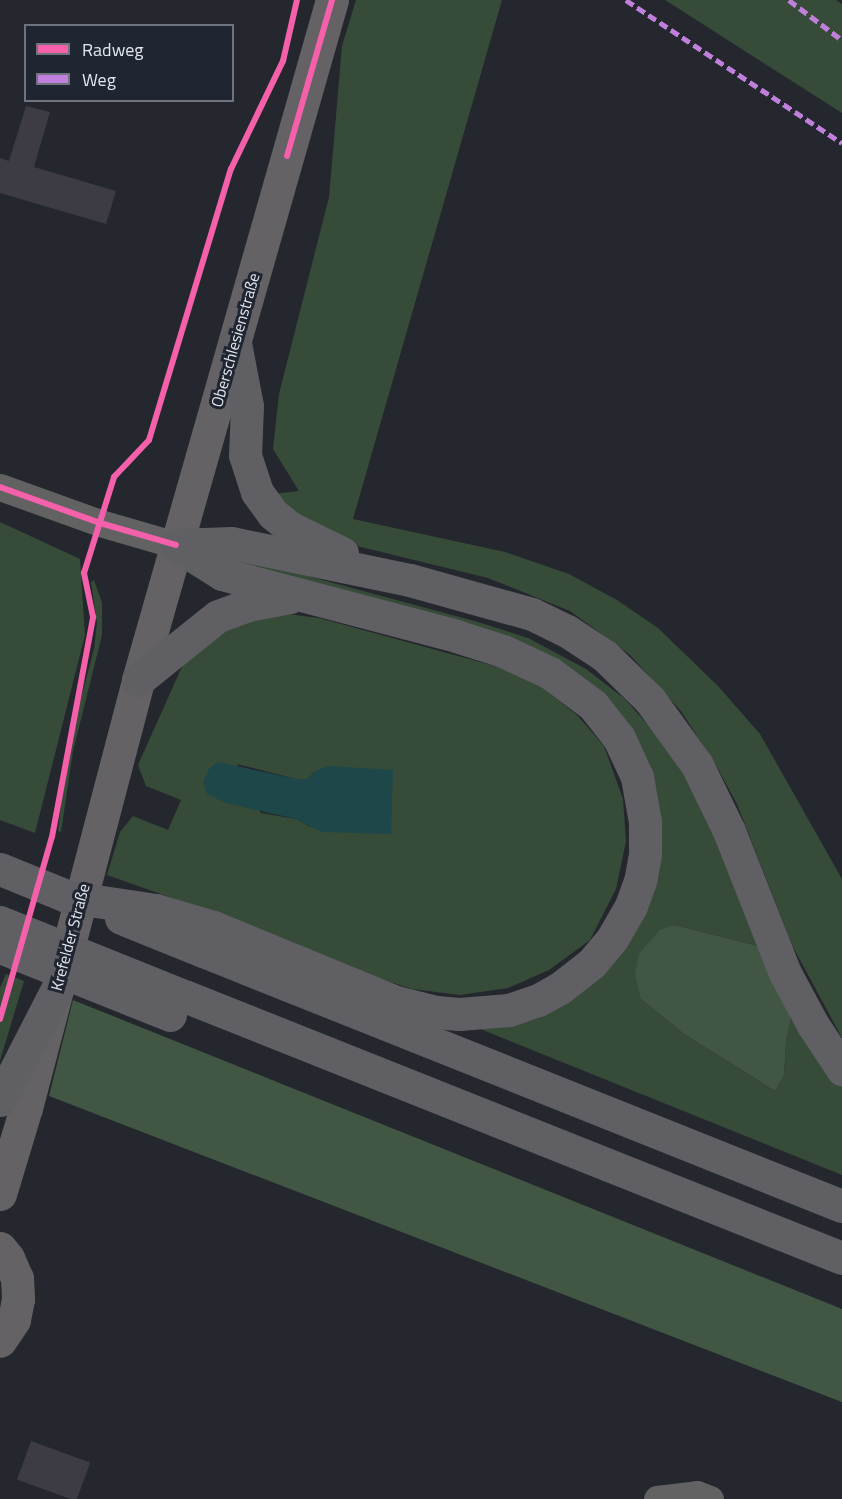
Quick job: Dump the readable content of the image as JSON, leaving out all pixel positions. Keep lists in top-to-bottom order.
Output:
{
  "streets": {
    "main road": ["Oberschlesienstraße", "Krefelder Straße"]
  },
  "crossings": [
    ["Oberschlesienstraße", "Krefelder Straße"]
  ],
  "legend": ["Radweg", "Weg"]
}
